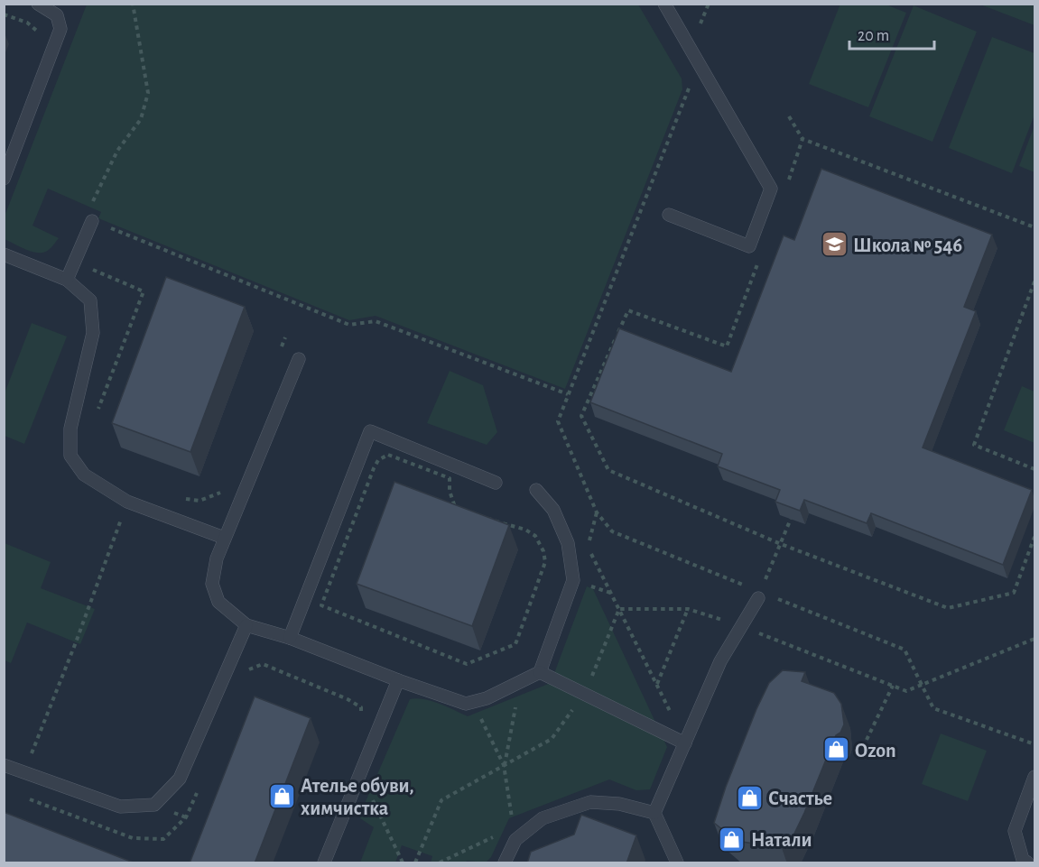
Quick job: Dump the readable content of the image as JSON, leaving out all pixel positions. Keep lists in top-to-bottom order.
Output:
{
  "places": {
    "school or university": ["Школа № 546"],
    "shop": [
      "Ozon",
      "Ателье обуви, химчистка",
      "Счастье",
      "Натали"
    ]
  },
  "scale_bar": "20 m"
}
